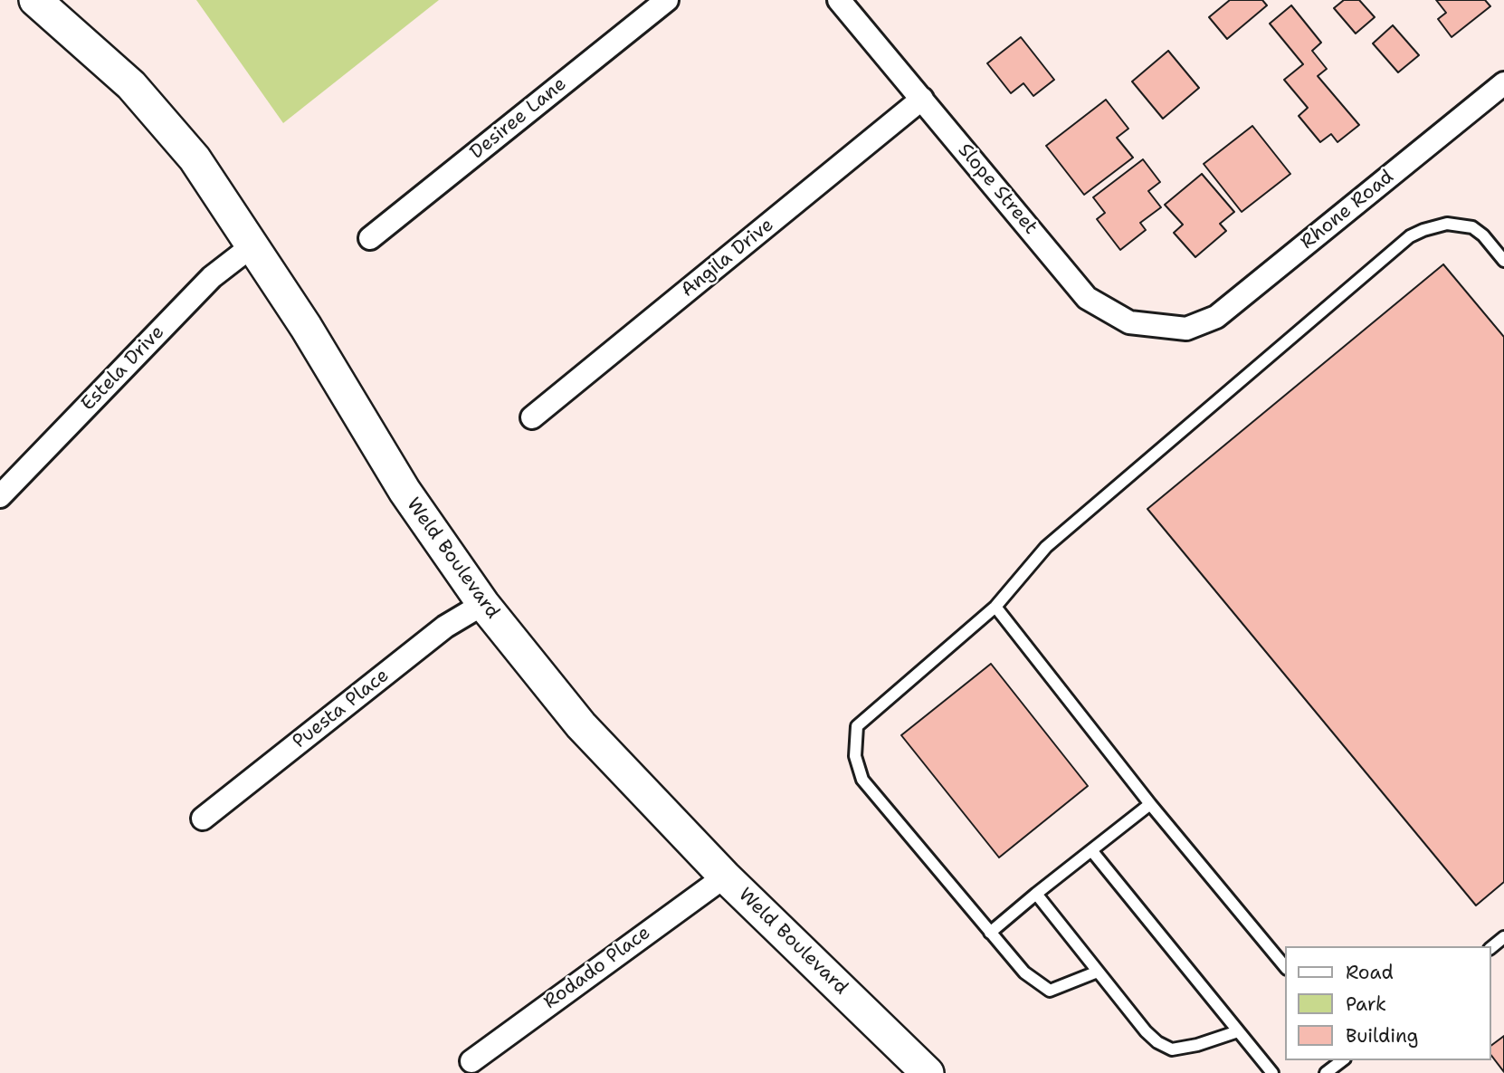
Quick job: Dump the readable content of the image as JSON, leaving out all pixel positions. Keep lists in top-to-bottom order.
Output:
{
  "streets": {
    "main road": ["Weld Boulevard"],
    "street": [
      "Desiree Lane",
      "Slope Street",
      "Rhone Road",
      "Angila Drive",
      "Estela Drive",
      "Puesta Place",
      "Rodado Place"
    ]
  },
  "crossings": [
    ["Slope Street", "Rhone Road"],
    ["Slope Street", "Angila Drive"],
    ["Estela Drive", "Weld Boulevard"],
    ["Weld Boulevard", "Puesta Place"],
    ["Weld Boulevard", "Rodado Place"]
  ],
  "legend": ["Road", "Park", "Building"]
}
